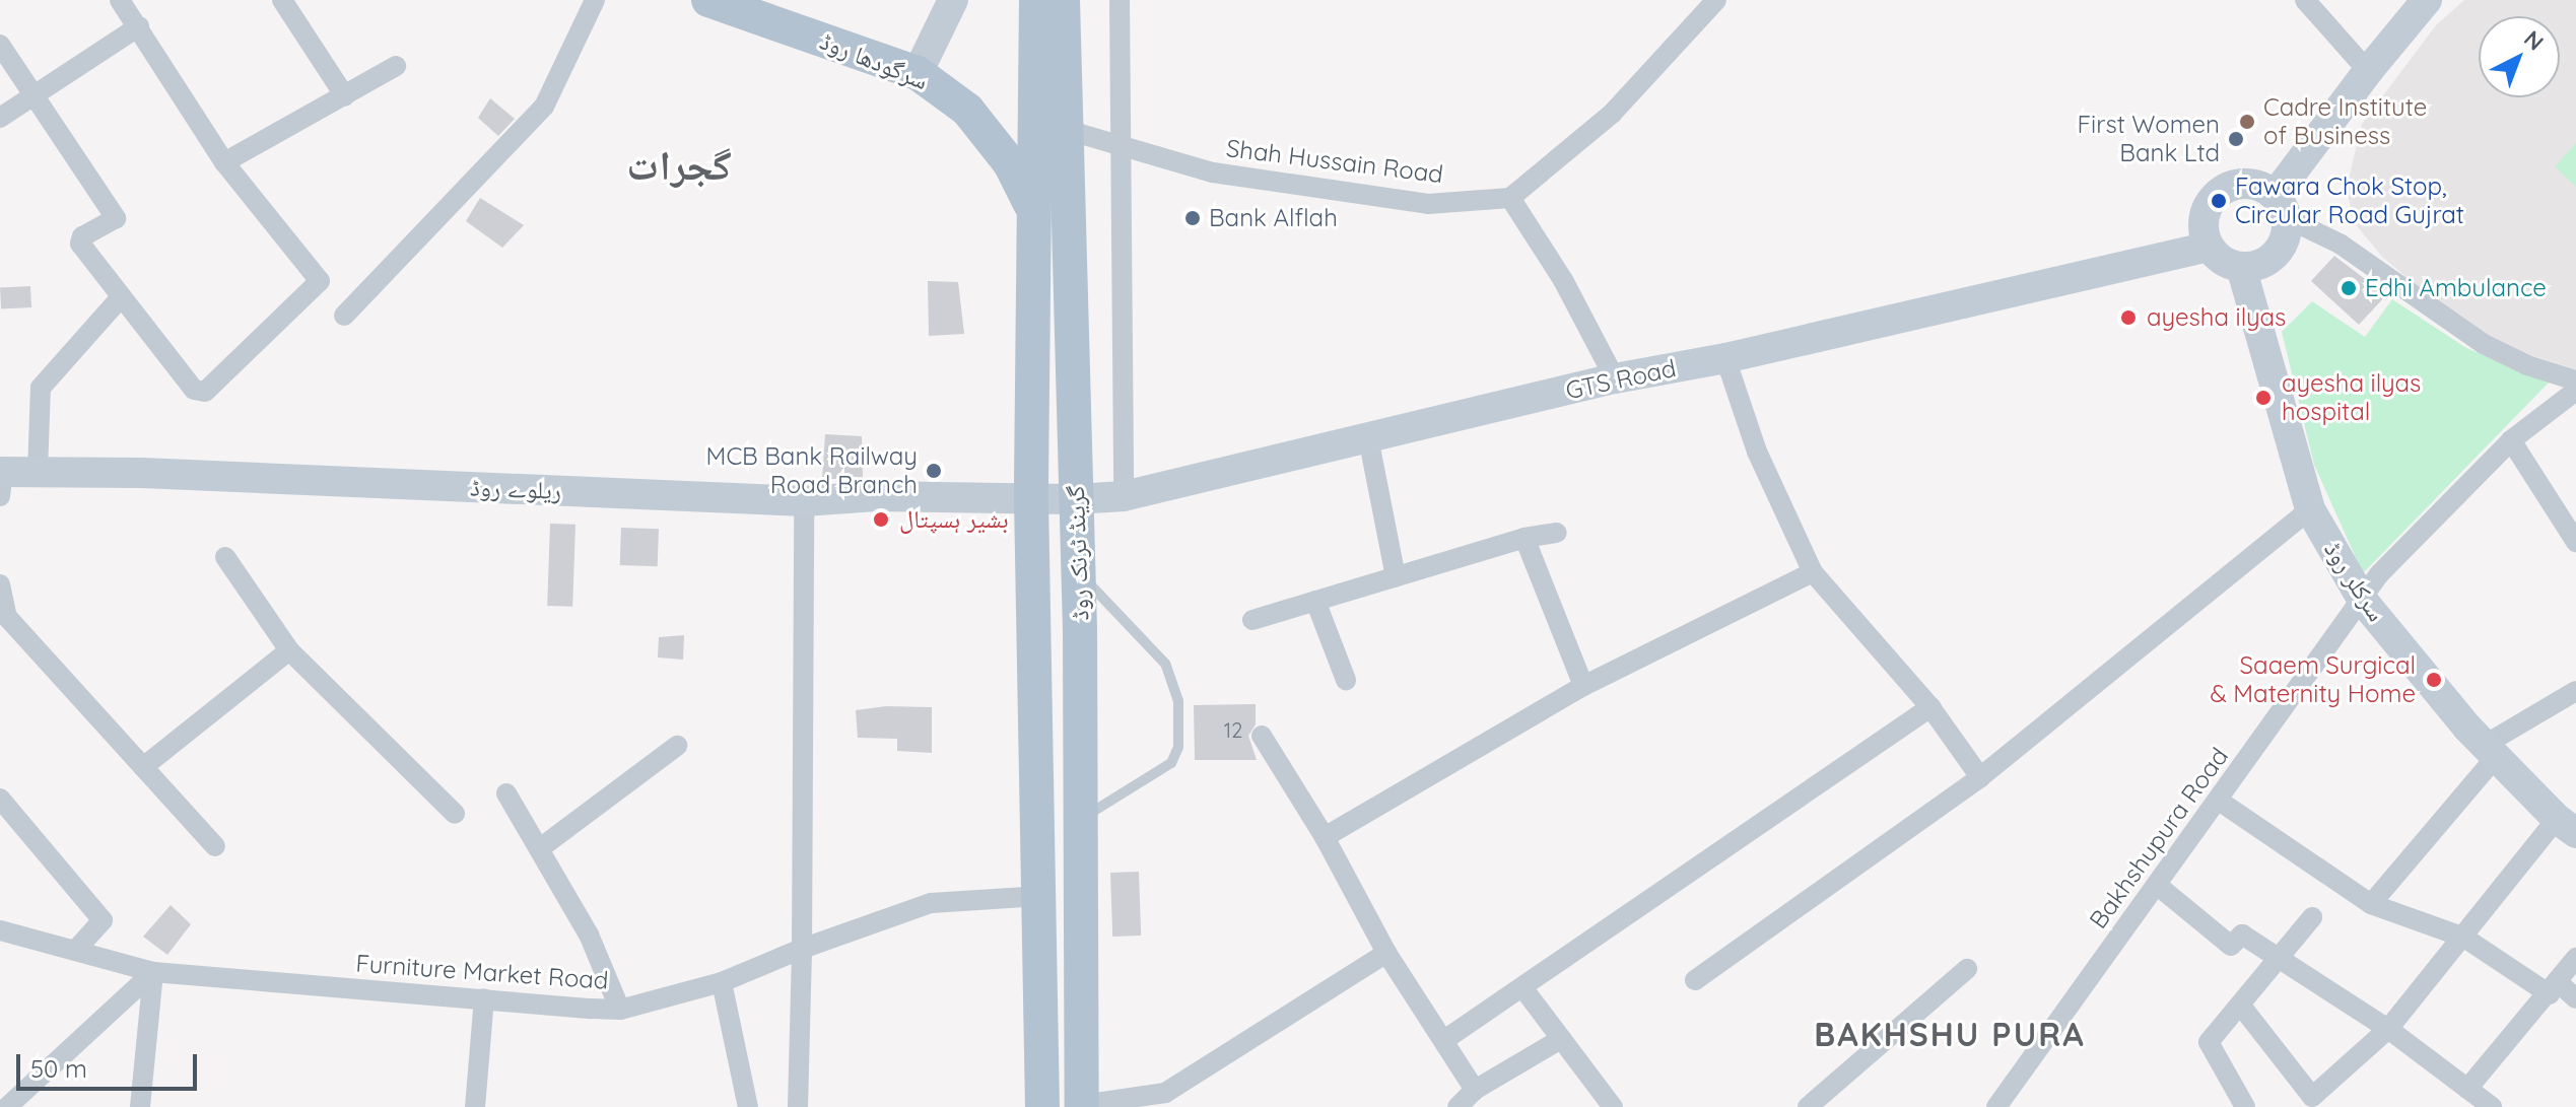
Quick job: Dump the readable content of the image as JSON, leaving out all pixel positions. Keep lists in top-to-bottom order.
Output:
{
  "streets": {
    "main road": [
      "سرگودھا روڈ",
      "GTS Road",
      "ریلوے روڈ",
      "گرینڈ ٹرنک روڈ",
      "سرکلر روڈ"
    ],
    "street": ["Shah Hussain Road", "Bakhshupura Road", "Furniture Market Road"]
  },
  "crossings": [
    ["سرگودھا روڈ", "گرینڈ ٹرنک روڈ"],
    ["Shah Hussain Road", "گرینڈ ٹرنک روڈ"],
    ["GTS Road", "ریلوے روڈ"],
    ["GTS Road", "گرینڈ ٹرنک روڈ"],
    ["GTS Road", "سرکلر روڈ"],
    ["ریلوے روڈ", "گرینڈ ٹرنک روڈ"],
    ["گرینڈ ٹرنک روڈ", "Furniture Market Road"],
    ["سرکلر روڈ", "Bakhshupura Road"]
  ],
  "districts": ["گجرات", "BAKHSHU PURA"],
  "places": [
    "Cadre Institute of Business",
    "First Women Bank Ltd",
    "Fawara Chok Stop, Circular Road Gujrat",
    "Bank Alflah",
    "Edhi Ambulance",
    "ayesha ilyas",
    "ayesha ilyas hospital",
    "MCB Bank Railway Road Branch",
    "بشیر ہسپتال",
    "Saaem Surgical & Maternity Home"
  ],
  "house_numbers": ["12"],
  "scale_bar": "50 m",
  "north": "top right"
}
